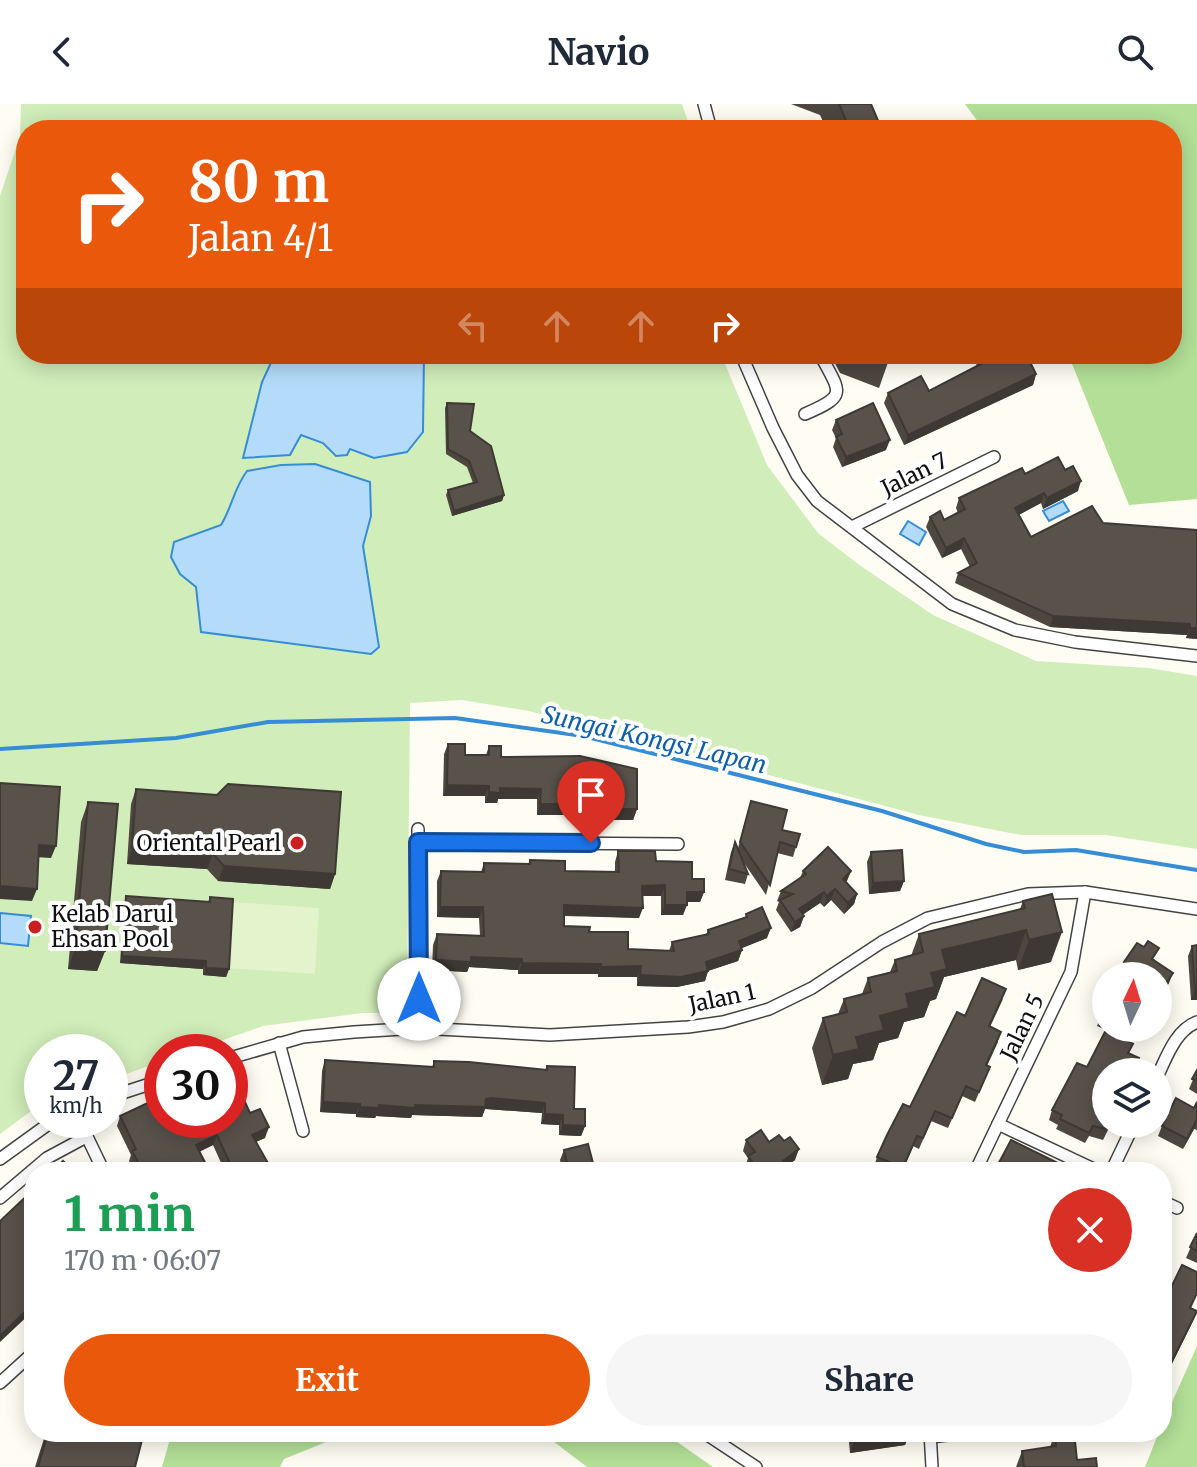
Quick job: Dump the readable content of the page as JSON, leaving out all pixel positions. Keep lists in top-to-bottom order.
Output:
{
  "streets": {
    "street": ["Jalan 7", "Jalan 1", "Jalan 5"]
  },
  "crossings": [
    ["Jalan 1", "Jalan 5"]
  ],
  "water": ["Sungai Kongsi Lapan"],
  "places": ["Oriental Pearl", "Kelab Darul Ehsan Pool"],
  "north": "top",
  "page": {
    "header": "Navio",
    "turn": ["80 m", "Jalan 4/1"],
    "speed": "27 km/h",
    "limit": "30",
    "heading": ["1 min", "170 m · 06:07"],
    "buttons": ["Exit", "Share"]
  }
}
